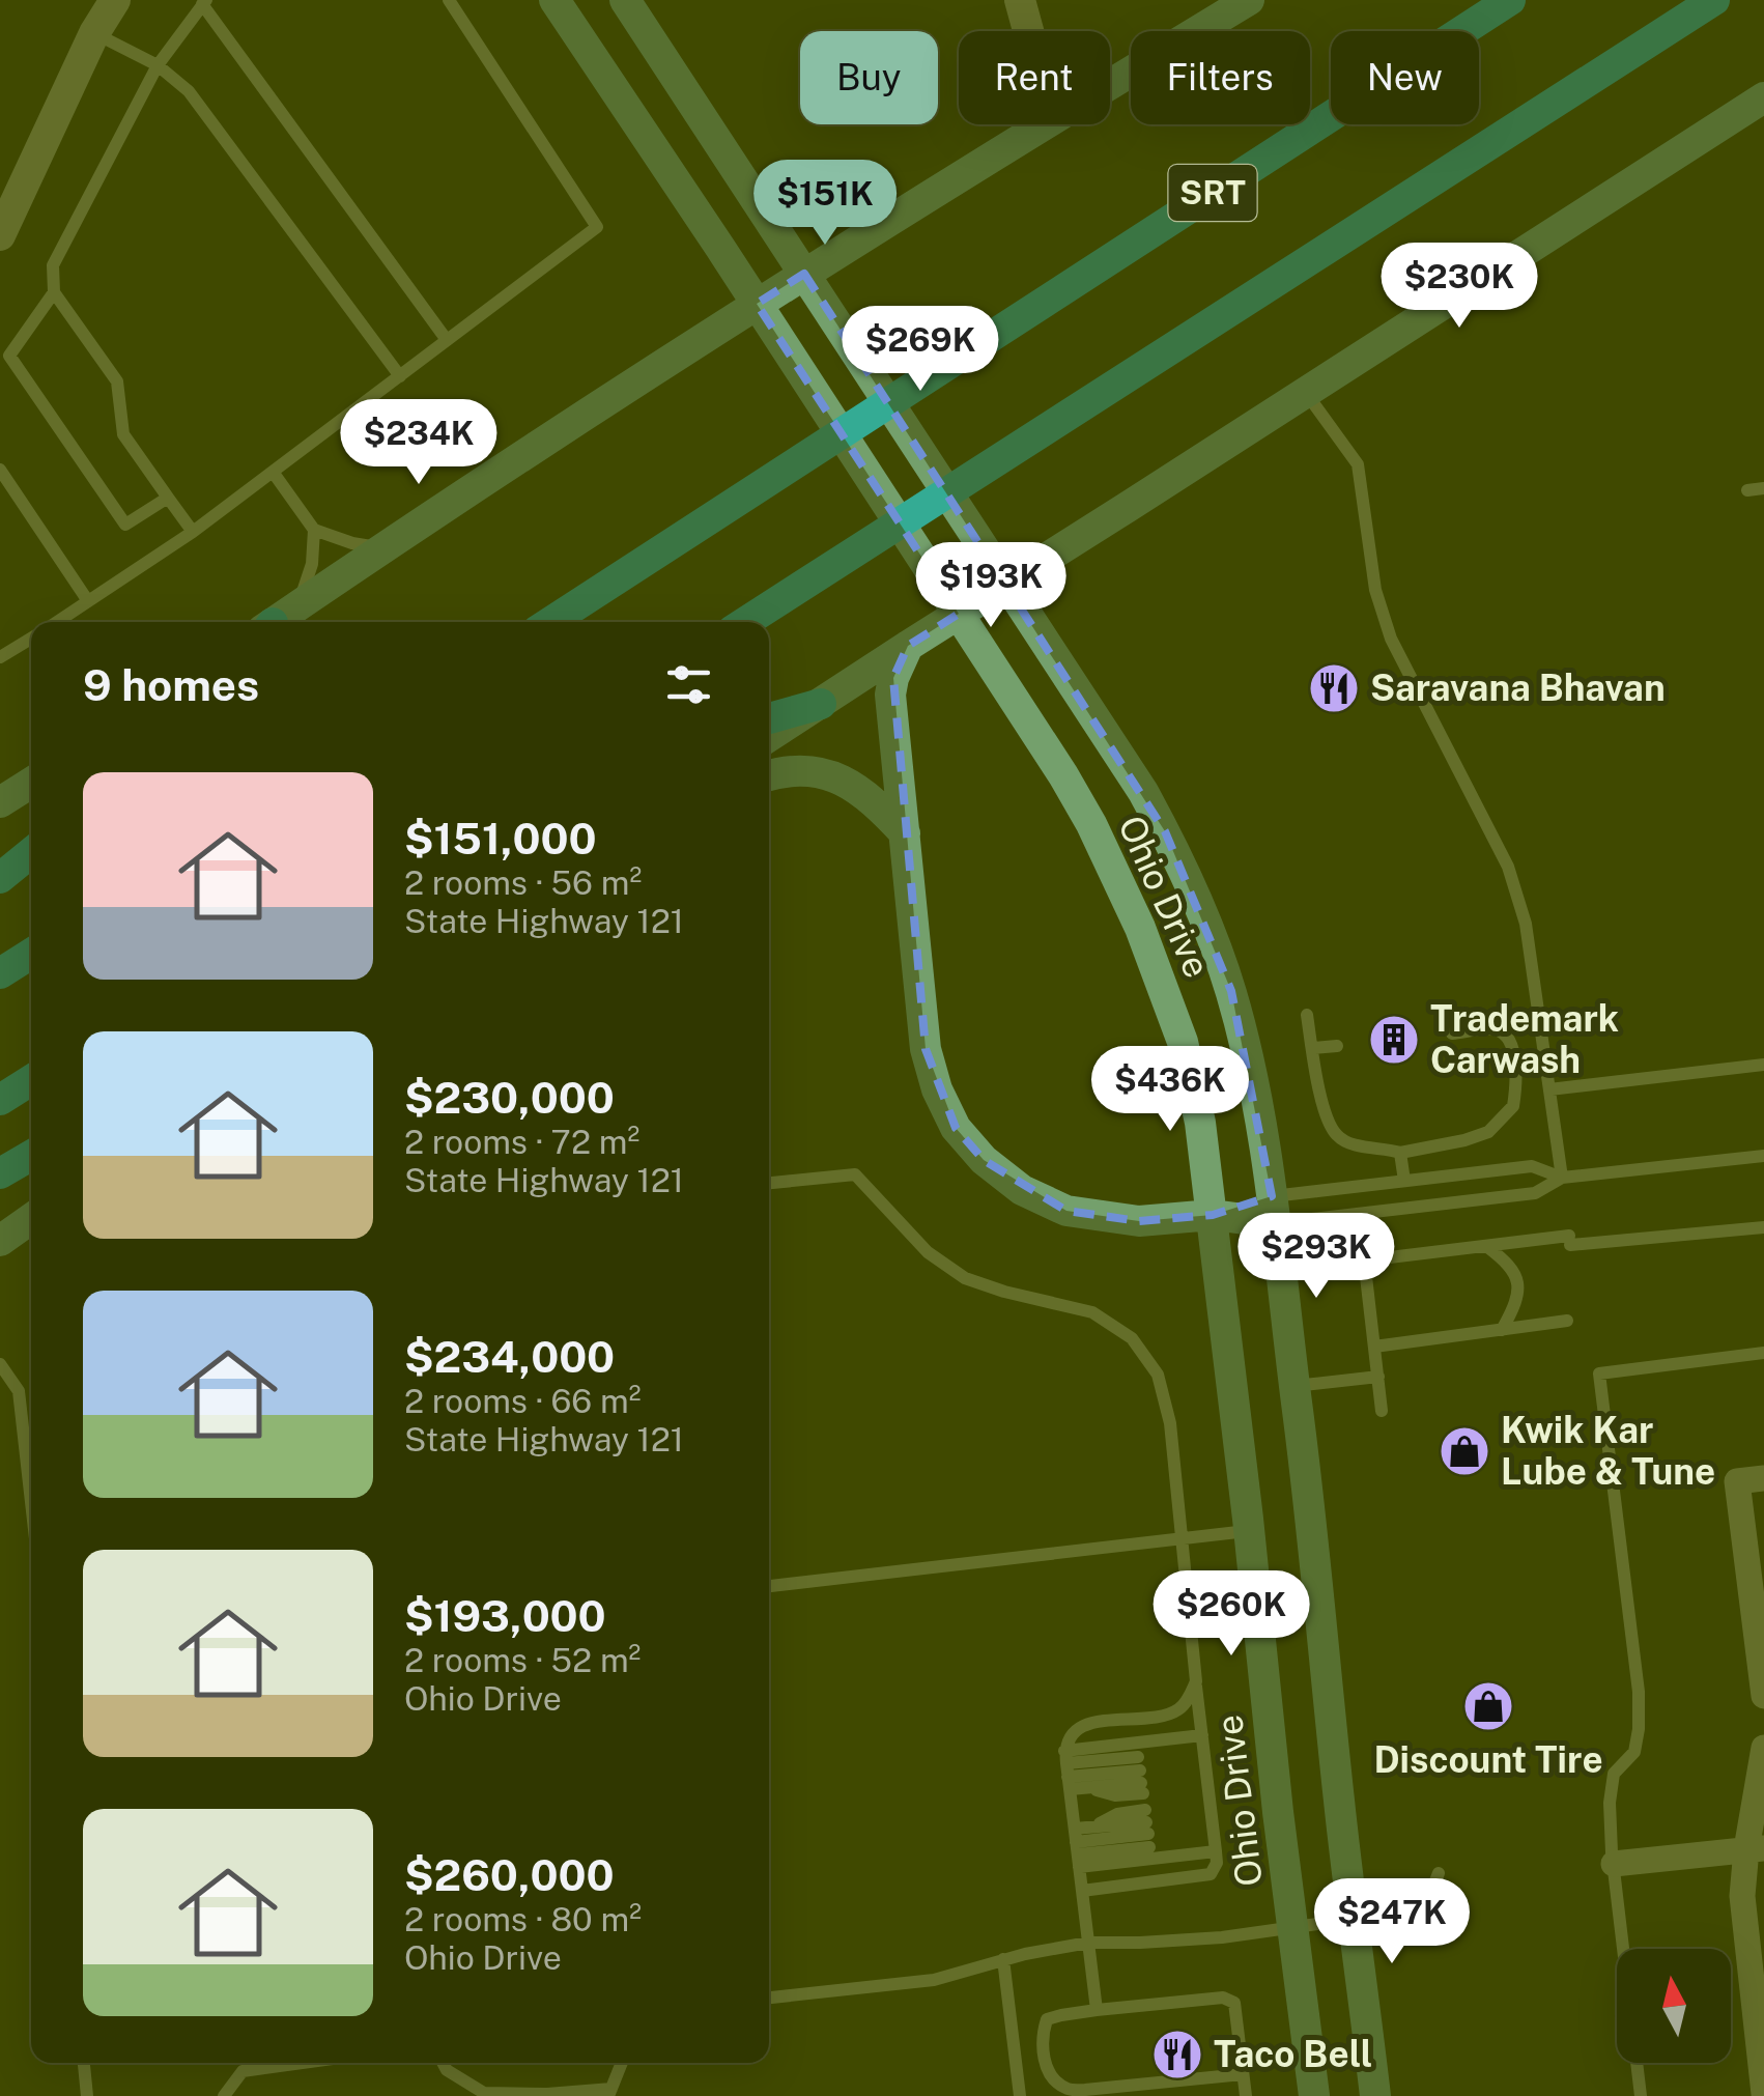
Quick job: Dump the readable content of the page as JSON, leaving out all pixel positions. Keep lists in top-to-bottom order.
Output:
{
  "streets": {
    "highway": ["SRT"],
    "main road": ["Ohio Drive"]
  },
  "places": {
    "restaurant": ["Saravana Bhavan", "Taco Bell"],
    "building": ["Trademark Carwash"],
    "shop": ["Kwik Kar Lube & Tune", "Discount Tire"]
  },
  "north": "top",
  "page": {
    "chip": [
      "Buy",
      "Rent",
      "Filters",
      "New"
    ],
    "price": [
      "$151K",
      "$230K",
      "$269K",
      "$234K",
      "$193K",
      "$436K",
      "$293K",
      "$260K",
      "$247K"
    ],
    "heading": "9 homes",
    "list": [
      {
        "name": "$151,000",
        "note": "2 rooms · 56 m² · State Highway 121"
      },
      {
        "name": "$230,000",
        "note": "2 rooms · 72 m² · State Highway 121"
      },
      {
        "name": "$234,000",
        "note": "2 rooms · 66 m² · State Highway 121"
      },
      {
        "name": "$193,000",
        "note": "2 rooms · 52 m² · Ohio Drive"
      },
      {
        "name": "$260,000",
        "note": "2 rooms · 80 m² · Ohio Drive"
      }
    ]
  }
}
